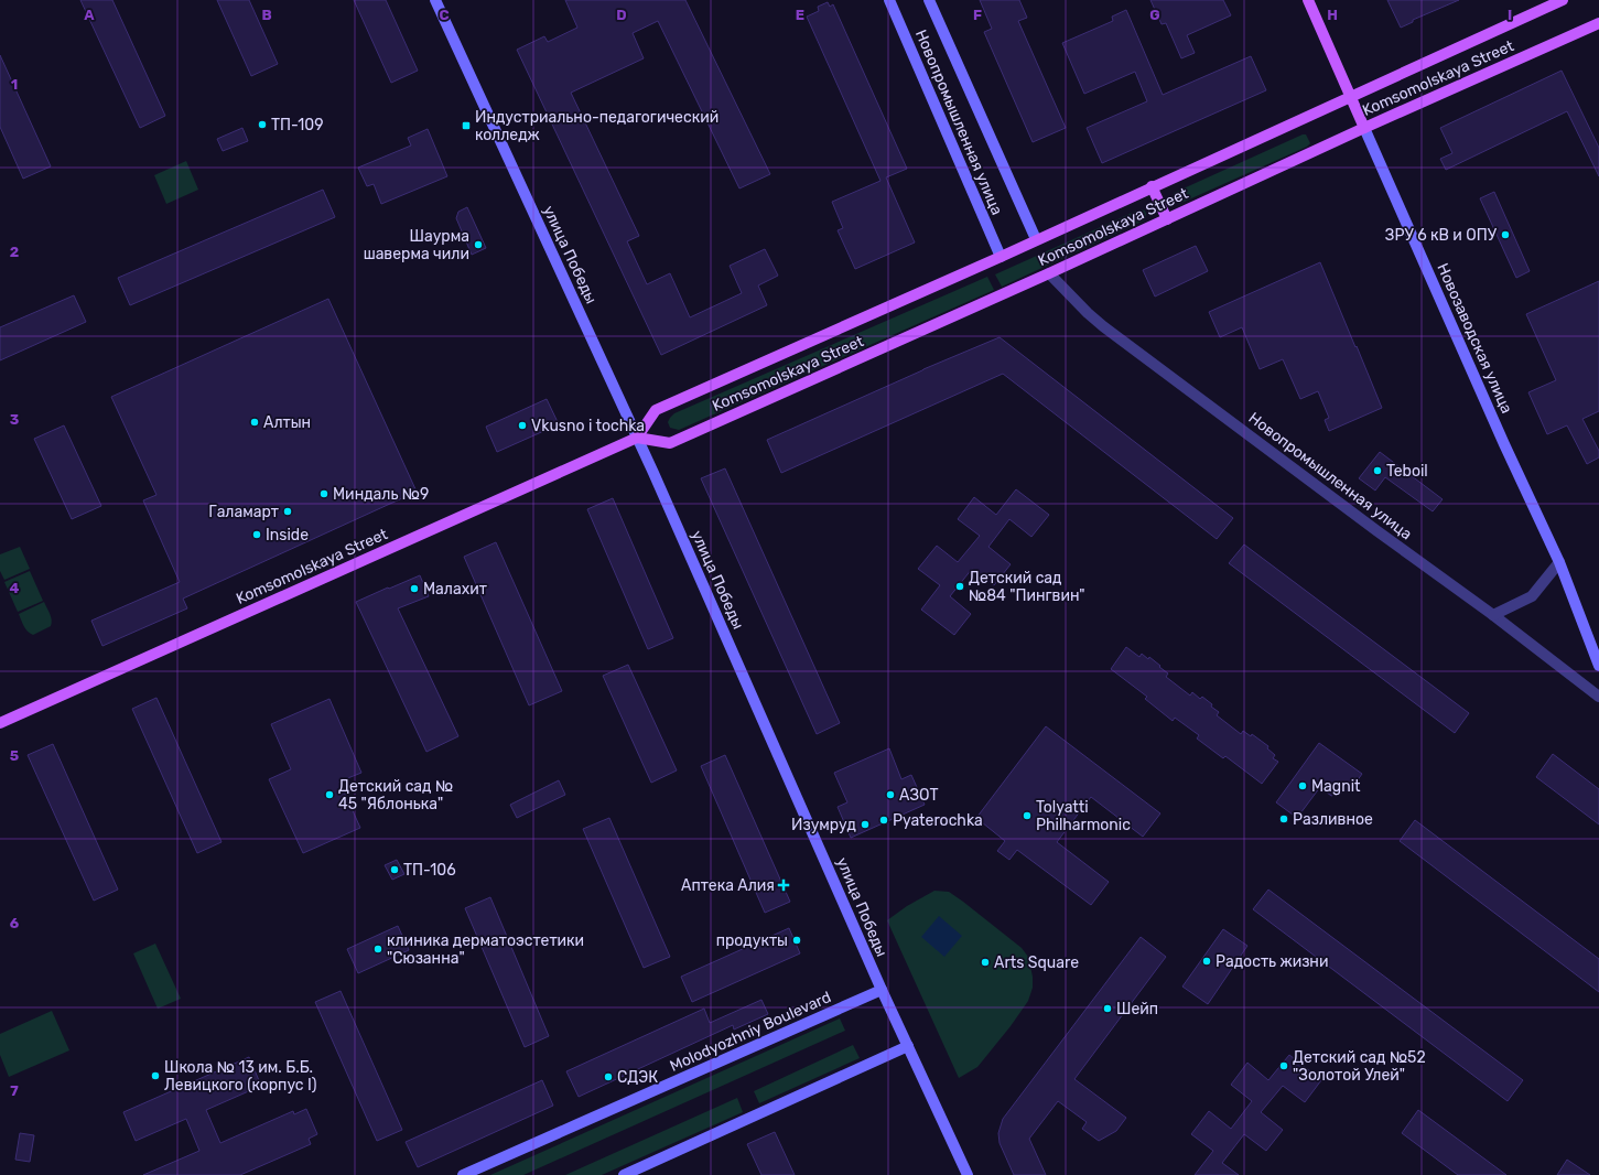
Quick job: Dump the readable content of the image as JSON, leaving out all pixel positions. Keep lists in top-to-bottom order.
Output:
{
  "streets": {
    "main road": [
      "Komsomolskaya Street",
      "Новопромышленная улица",
      "улица Победы",
      "Новозаводская улица",
      "Molodyozhniy Boulevard"
    ]
  },
  "crossings": [
    ["Komsomolskaya Street", "Новопромышленная улица"],
    ["Komsomolskaya Street", "улица Победы"],
    ["Komsomolskaya Street", "Новозаводская улица"],
    ["улица Победы", "Molodyozhniy Boulevard"]
  ],
  "places": {
    "other": [
      "ТП-109",
      "ЗРУ 6 кВ и ОПУ",
      "Шаурма шаверма чили",
      "Алтын",
      "Vkusno i tochka",
      "Teboil",
      "Миндаль №9",
      "Галамарт",
      "Inside",
      "Детский сад №84 \"Пингвин\"",
      "Малахит",
      "Magnit",
      "Детский сад № 45 \"Яблонька\"",
      "АЗОТ",
      "Tolyatti Philharmonic",
      "Разливное",
      "Pyaterochka",
      "Изумруд",
      "ТП-106",
      "продукты",
      "клиника дерматоэстетики \"Сюзанна\"",
      "Радость жизни",
      "Arts Square",
      "Шейп",
      "Детский сад №52 \"Золотой Улей\"",
      "Школа № 13 им. Б.Б. Левицкого (корпус I)",
      "СДЭК"
    ],
    "transit": ["Индустриально-педагогический колледж"],
    "health": ["Аптека Алия"]
  },
  "grid": {
    "columns": [
      "A",
      "B",
      "C",
      "D",
      "E",
      "F",
      "G",
      "H",
      "I"
    ],
    "rows": [
      "1",
      "2",
      "3",
      "4",
      "5",
      "6",
      "7"
    ]
  }
}
